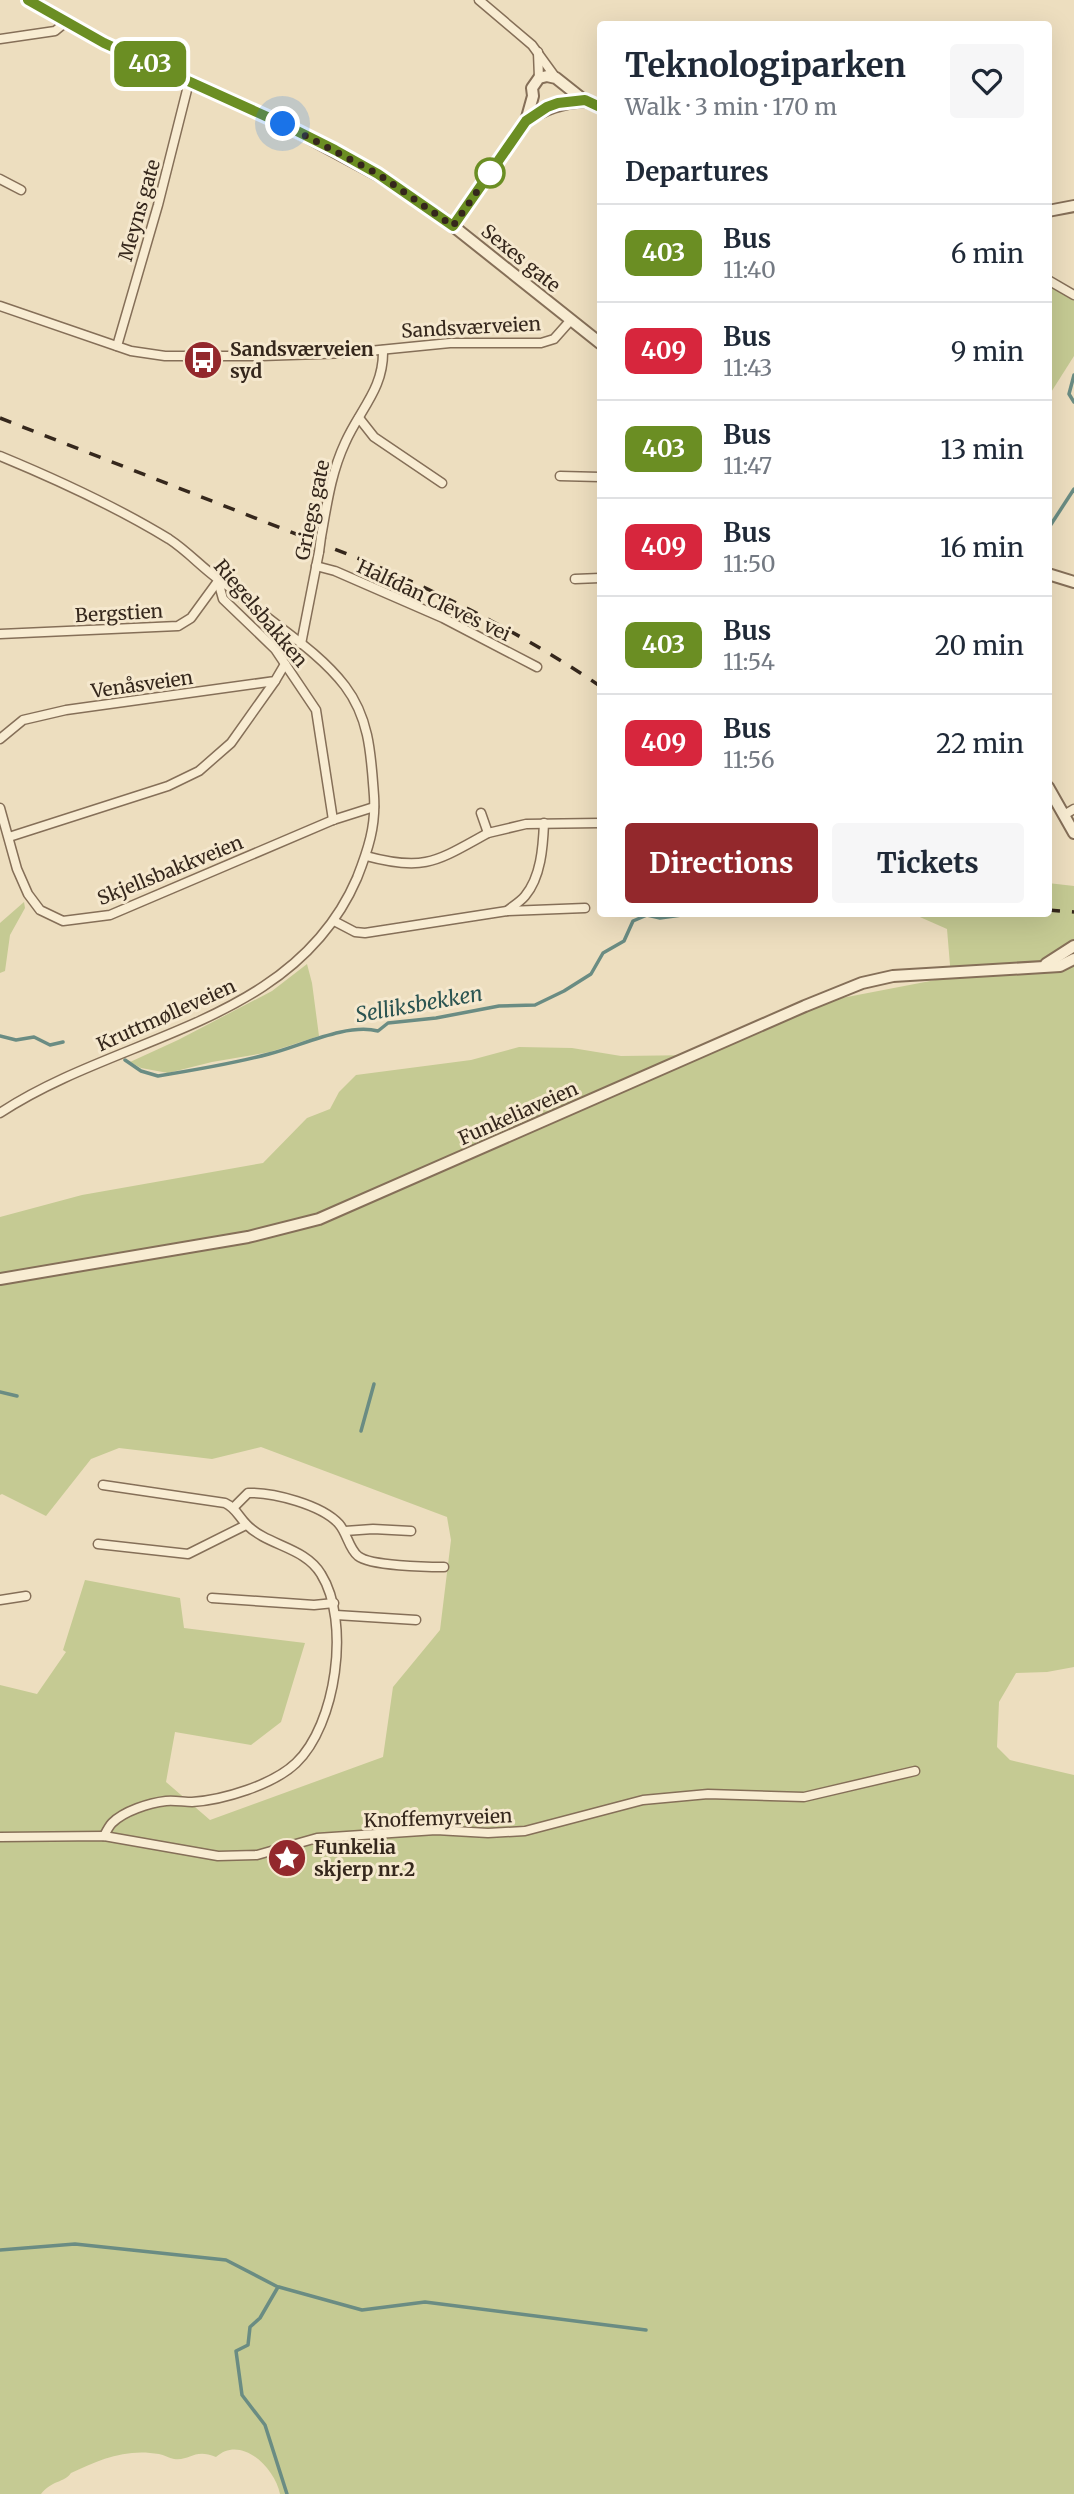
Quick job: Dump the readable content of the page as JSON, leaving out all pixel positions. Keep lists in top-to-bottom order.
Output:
{
  "streets": {
    "street": [
      "Meyns gate",
      "Sexes gate",
      "Sandsværveien",
      "Griegs gate",
      "Halfdan Cleves vei",
      "Bergstien",
      "Riegelsbakken",
      "Venåsveien",
      "Skjellsbakkveien",
      "Kruttmølleveien",
      "Funkeliaveien",
      "Knoffemyrveien"
    ]
  },
  "crossings": [
    ["Meyns gate", "Sexes gate"],
    ["Meyns gate", "Sandsværveien"],
    ["Sexes gate", "Sandsværveien"],
    ["Sandsværveien", "Griegs gate"],
    ["Griegs gate", "Halfdan Cleves vei"],
    ["Griegs gate", "Kruttmølleveien"],
    ["Bergstien", "Riegelsbakken"],
    ["Bergstien", "Kruttmølleveien"],
    ["Riegelsbakken", "Skjellsbakkveien"],
    ["Riegelsbakken", "Kruttmølleveien"],
    ["Skjellsbakkveien", "Kruttmølleveien"]
  ],
  "water": ["Selliksbekken"],
  "places": {
    "bus stop": ["Sandsværveien syd"],
    "place": ["Funkelia skjerp nr.2"]
  },
  "lines": ["bus line 403"],
  "page": {
    "on_map": "403",
    "heading": [
      ["Teknologiparken", "Walk · 3 min · 170 m"],
      "Departures"
    ],
    "list": [
      {
        "mark": "403",
        "name": "Bus",
        "note": "11:40",
        "value": "6 min"
      },
      {
        "mark": "409",
        "name": "Bus",
        "note": "11:43",
        "value": "9 min"
      },
      {
        "mark": "403",
        "name": "Bus",
        "note": "11:47",
        "value": "13 min"
      },
      {
        "mark": "409",
        "name": "Bus",
        "note": "11:50",
        "value": "16 min"
      },
      {
        "mark": "403",
        "name": "Bus",
        "note": "11:54",
        "value": "20 min"
      },
      {
        "mark": "409",
        "name": "Bus",
        "note": "11:56",
        "value": "22 min"
      }
    ],
    "buttons": ["Directions", "Tickets"]
  }
}
